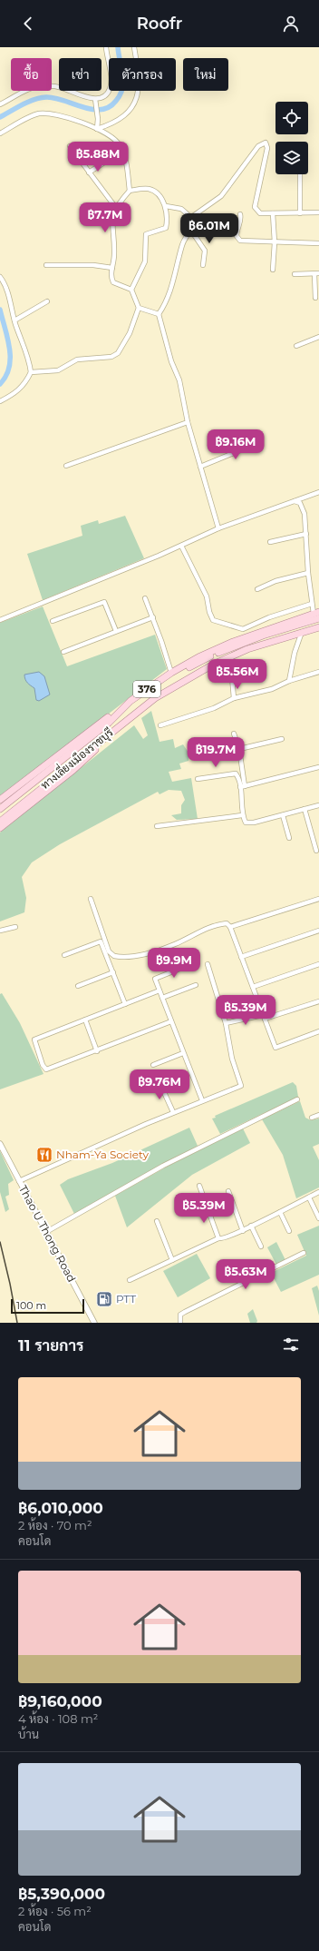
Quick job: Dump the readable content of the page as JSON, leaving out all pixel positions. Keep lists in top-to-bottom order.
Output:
{
  "streets": {
    "main road": ["376", "ทางเลี่ยงเมืองราชบุรี"],
    "street": ["Thao U Thong Road"]
  },
  "places": {
    "restaurant": ["Nham-Ya Society"],
    "fuel station": ["PTT"]
  },
  "scale_bar": "100 m",
  "page": {
    "header": "Roofr",
    "chip": [
      "ซื้อ",
      "เช่า",
      "ตัวกรอง",
      "ใหม่"
    ],
    "price": [
      "฿5.88M",
      "฿7.7M",
      "฿6.01M",
      "฿9.16M",
      "฿5.56M",
      "฿19.7M",
      "฿9.9M",
      "฿5.39M",
      "฿9.76M",
      "฿5.39M",
      "฿5.63M"
    ],
    "scale": "100 m",
    "heading": "11 รายการ",
    "list": [
      {
        "name": "฿6,010,000",
        "note": "2 ห้อง · 70 m² · คอนโด"
      },
      {
        "name": "฿9,160,000",
        "note": "4 ห้อง · 108 m² · บ้าน"
      },
      {
        "name": "฿5,390,000",
        "note": "2 ห้อง · 56 m² · คอนโด"
      }
    ]
  }
}
